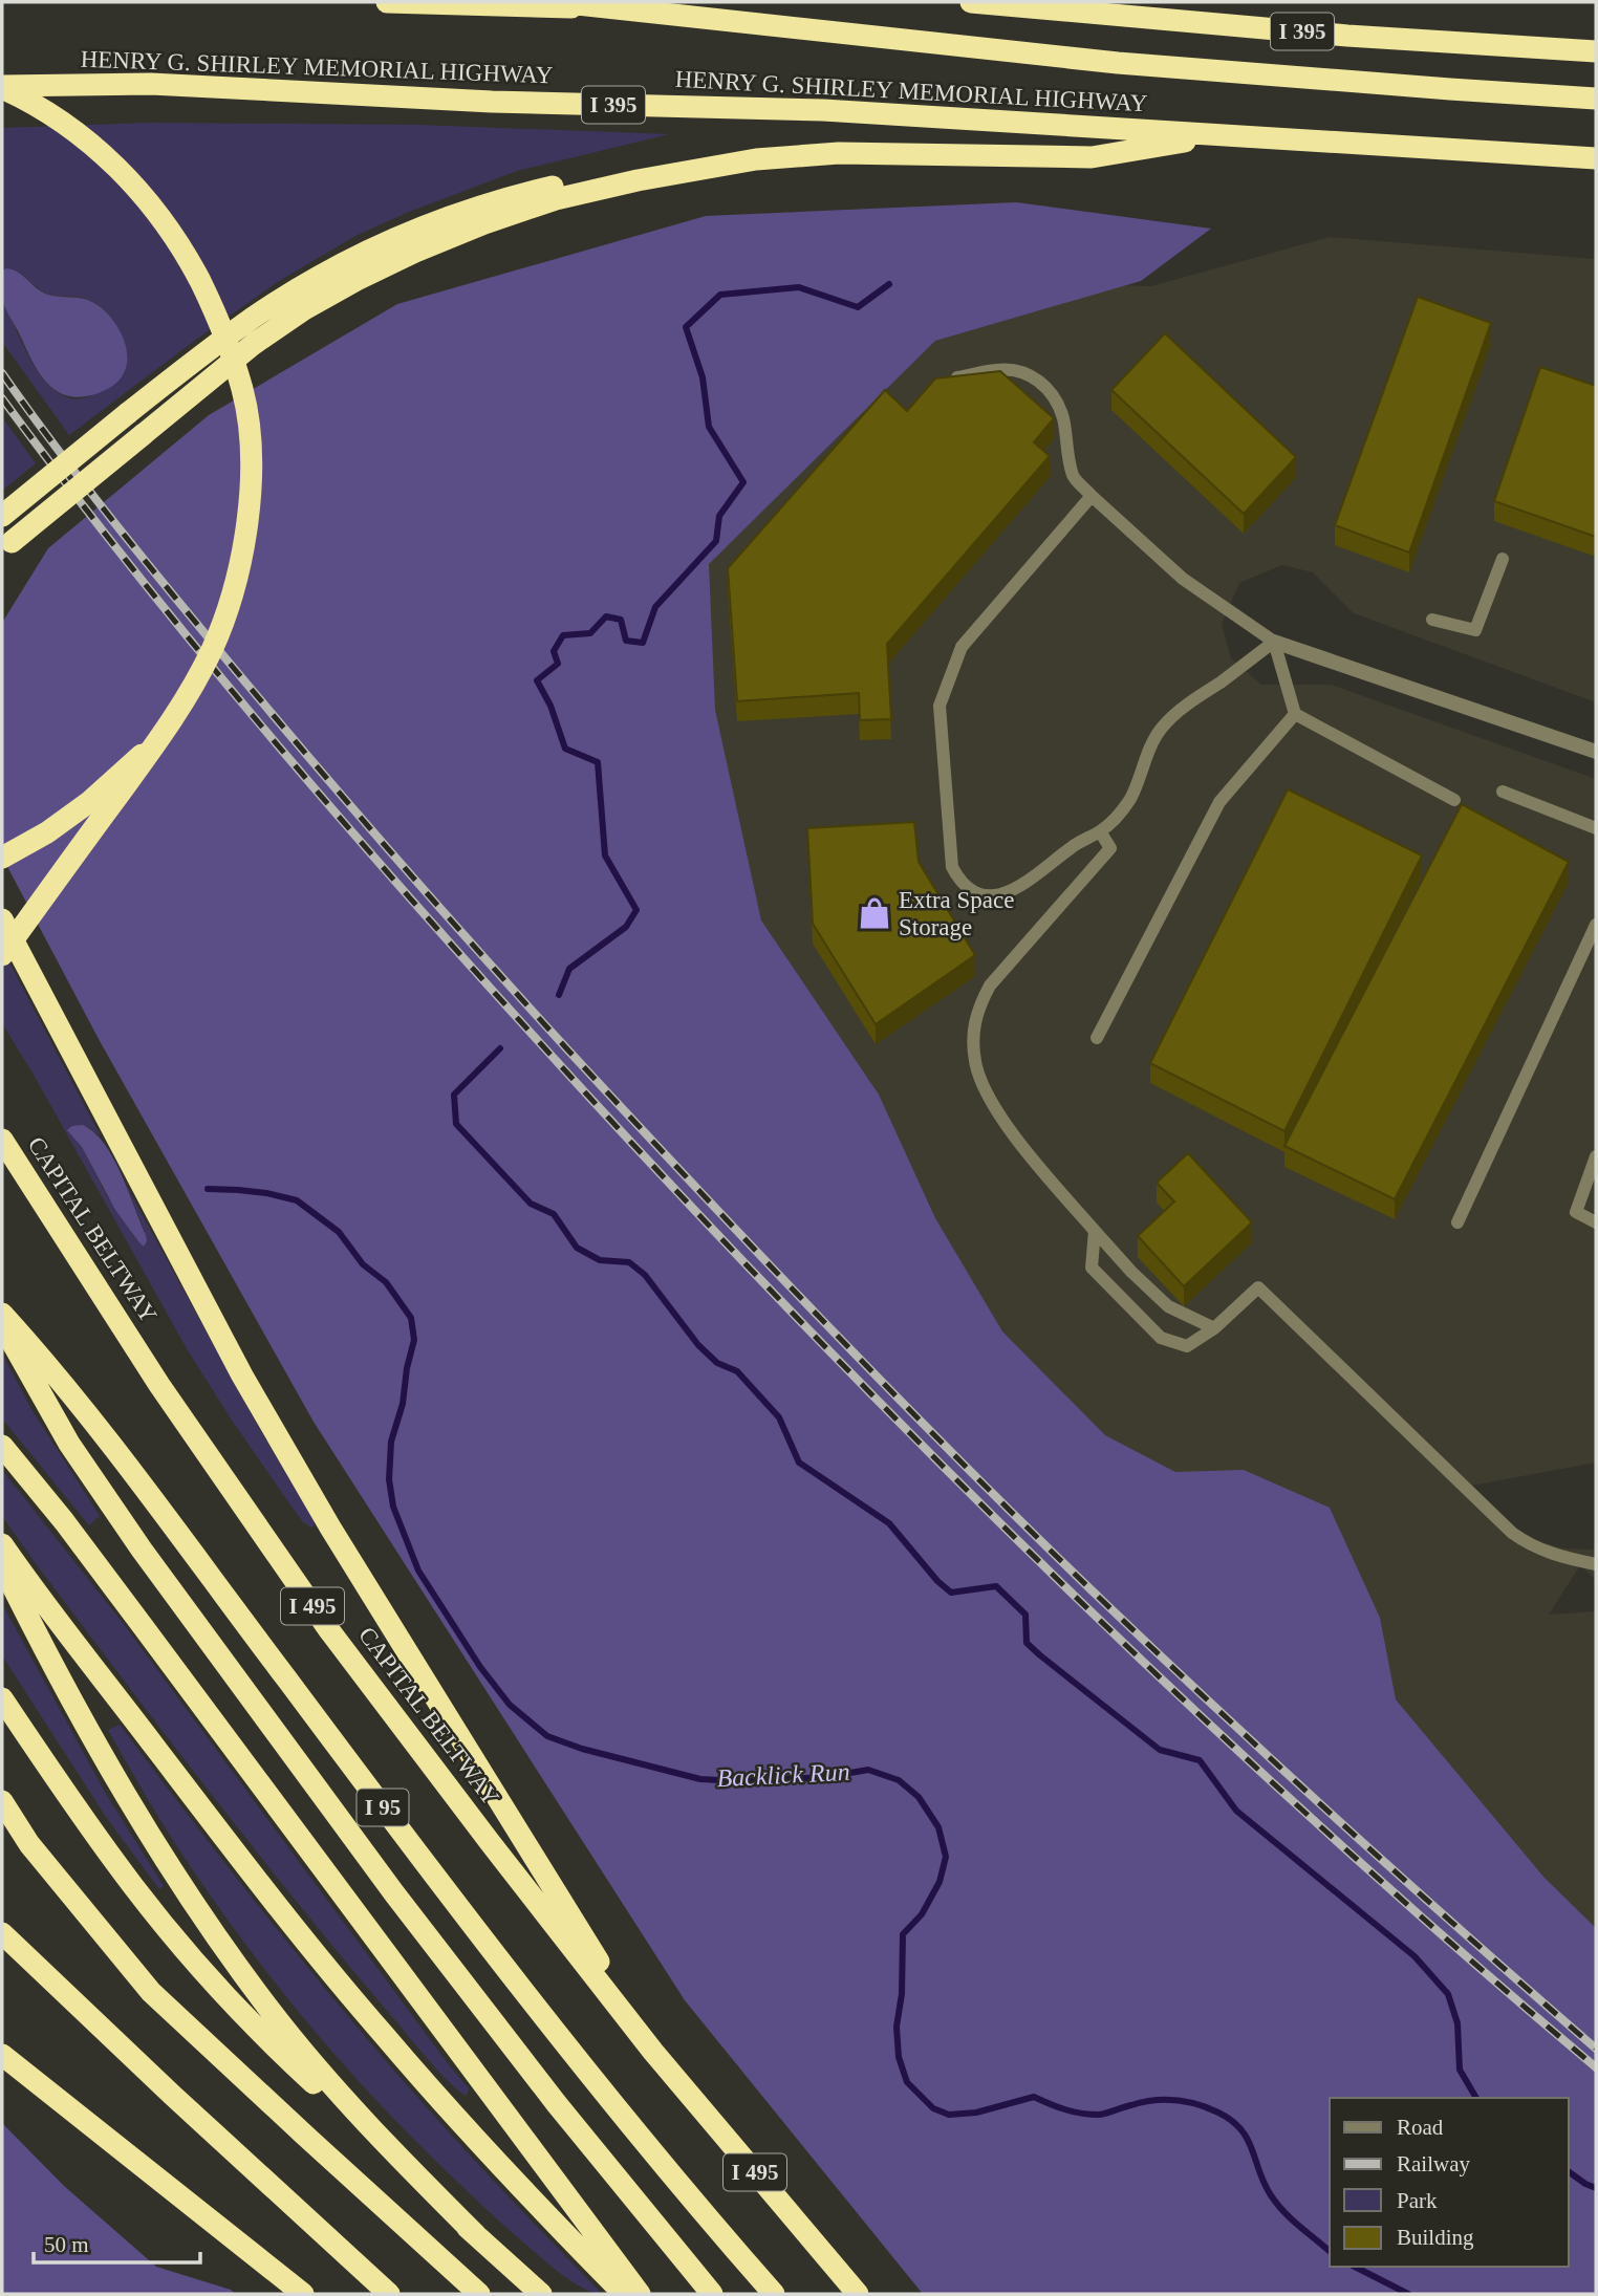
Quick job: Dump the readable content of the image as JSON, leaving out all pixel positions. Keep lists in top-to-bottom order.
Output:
{
  "streets": {
    "highway": [
      "I 395",
      "HENRY G. SHIRLEY MEMORIAL HIGHWAY",
      "CAPITAL BELTWAY",
      "I 495",
      "I 95"
    ]
  },
  "water": ["Backlick Run"],
  "places": {
    "shop": ["Extra Space Storage"]
  },
  "legend": [
    "Road",
    "Railway",
    "Park",
    "Building"
  ],
  "scale_bar": "50 m"
}
